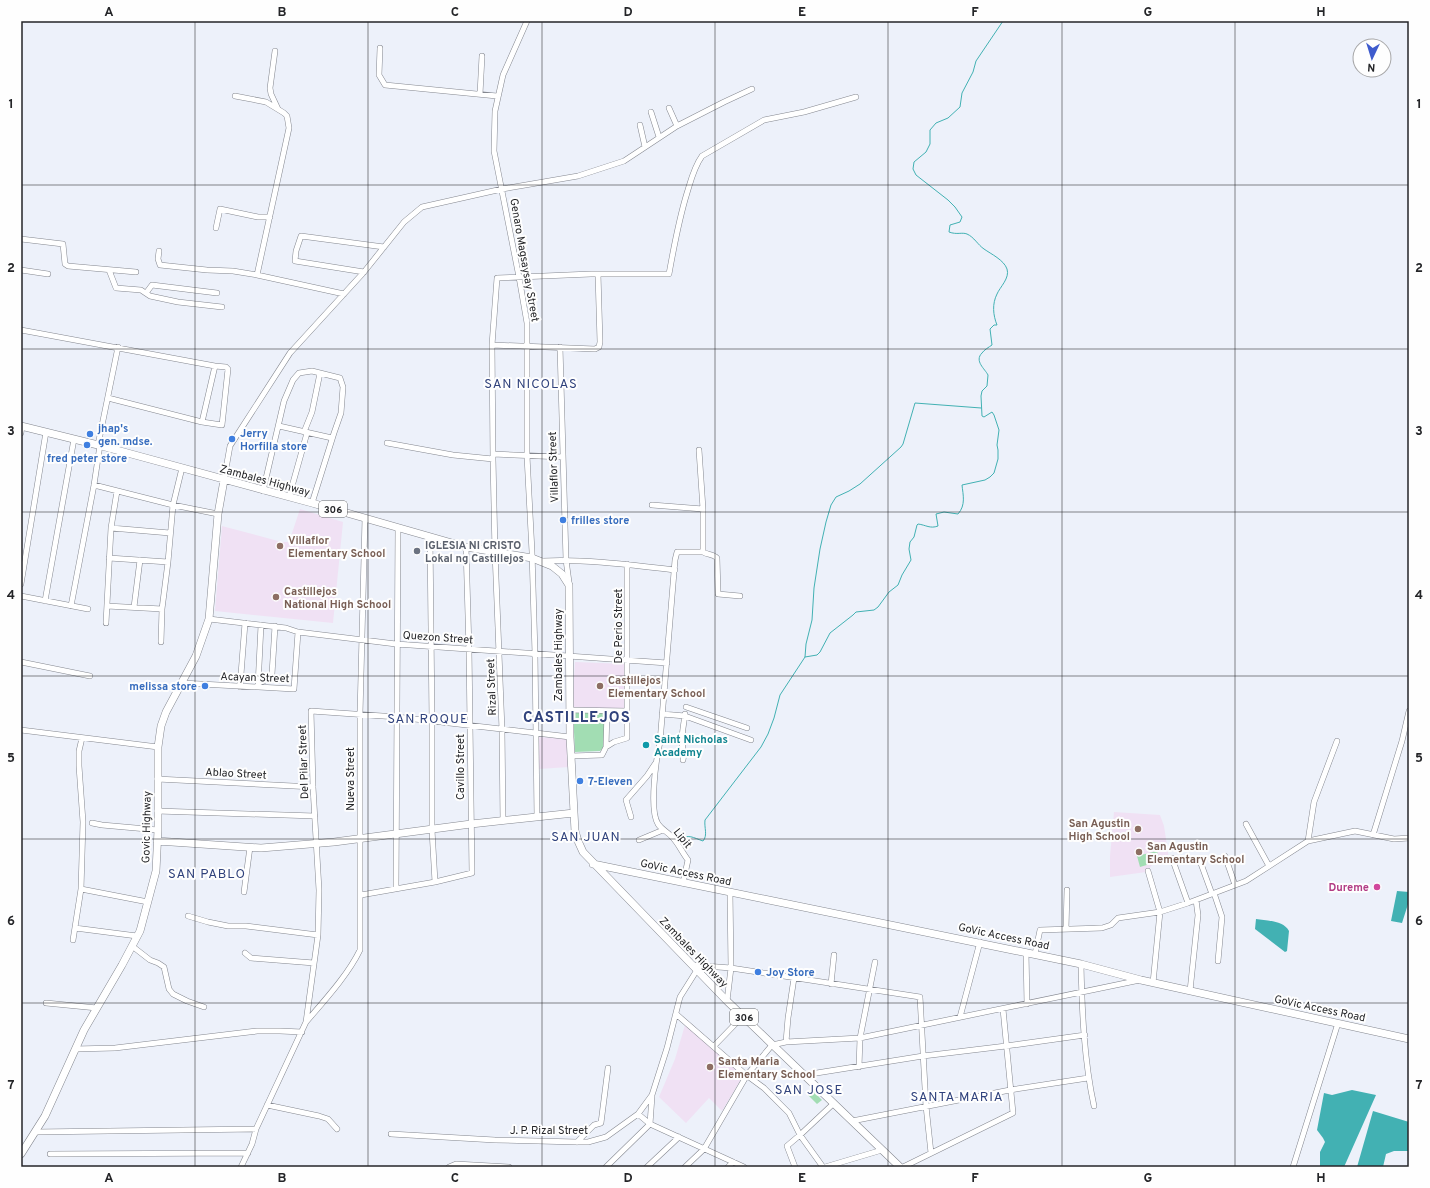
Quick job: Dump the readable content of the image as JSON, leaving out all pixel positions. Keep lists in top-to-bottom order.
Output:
{
  "streets": {
    "main road": [
      "Zambales Highway",
      "306",
      "Govic Highway",
      "GoVic Access Road"
    ],
    "street": [
      "Genaro Magsaysay Street",
      "Villaflor Street",
      "De Perio Street",
      "Quezon Street",
      "Acayan Street",
      "Rizal Street",
      "Del Pilar Street",
      "Cavillo Street",
      "Ablao Street",
      "Nueva Street",
      "Lipit",
      "J. P. Rizal Street"
    ]
  },
  "crossings": [
    ["Genaro Magsaysay Street", "Zambales Highway"],
    ["Genaro Magsaysay Street", "Quezon Street"],
    ["Genaro Magsaysay Street", "Rizal Street"],
    ["Genaro Magsaysay Street", "Del Pilar Street"],
    ["Villaflor Street", "Zambales Highway"],
    ["Zambales Highway", "Quezon Street"],
    ["Zambales Highway", "Rizal Street"],
    ["Zambales Highway", "Del Pilar Street"],
    ["Zambales Highway", "Cavillo Street"],
    ["Zambales Highway", "Nueva Street"],
    ["Zambales Highway", "Govic Highway"],
    ["Zambales Highway", "GoVic Access Road"],
    ["Zambales Highway", "J. P. Rizal Street"],
    ["De Perio Street", "Quezon Street"],
    ["Quezon Street", "Acayan Street"],
    ["Quezon Street", "Rizal Street"],
    ["Quezon Street", "Cavillo Street"],
    ["Quezon Street", "Nueva Street"],
    ["Quezon Street", "Govic Highway"],
    ["Acayan Street", "Govic Highway"],
    ["Rizal Street", "Del Pilar Street"],
    ["Del Pilar Street", "Cavillo Street"],
    ["Del Pilar Street", "Ablao Street"],
    ["Del Pilar Street", "Nueva Street"],
    ["Cavillo Street", "Nueva Street"],
    ["Ablao Street", "Govic Highway"],
    ["Lipit", "GoVic Access Road"]
  ],
  "districts": [
    "SAN NICOLAS",
    "CASTILLEJOS",
    "SAN ROQUE",
    "SAN JUAN",
    "SAN PABLO",
    "SAN JOSE",
    "SANTA MARIA"
  ],
  "places": [
    "jhap's gen. mdse.",
    "Jerry Horfilla store",
    "fred peter store",
    "frilles store",
    "Villaflor Elementary School",
    "IGLESIA NI CRISTO Lokal ng Castillejos",
    "Castillejos National High School",
    "melissa store",
    "Castillejos Elementary School",
    "Saint Nicholas Academy",
    "7-Eleven",
    "San Agustin High School",
    "San Agustin Elementary School",
    "Dureme",
    "Joy Store",
    "Santa Maria Elementary School"
  ],
  "north": "bottom",
  "grid": {
    "columns": [
      "A",
      "B",
      "C",
      "D",
      "E",
      "F",
      "G",
      "H"
    ],
    "rows": [
      "1",
      "2",
      "3",
      "4",
      "5",
      "6",
      "7"
    ]
  }
}
